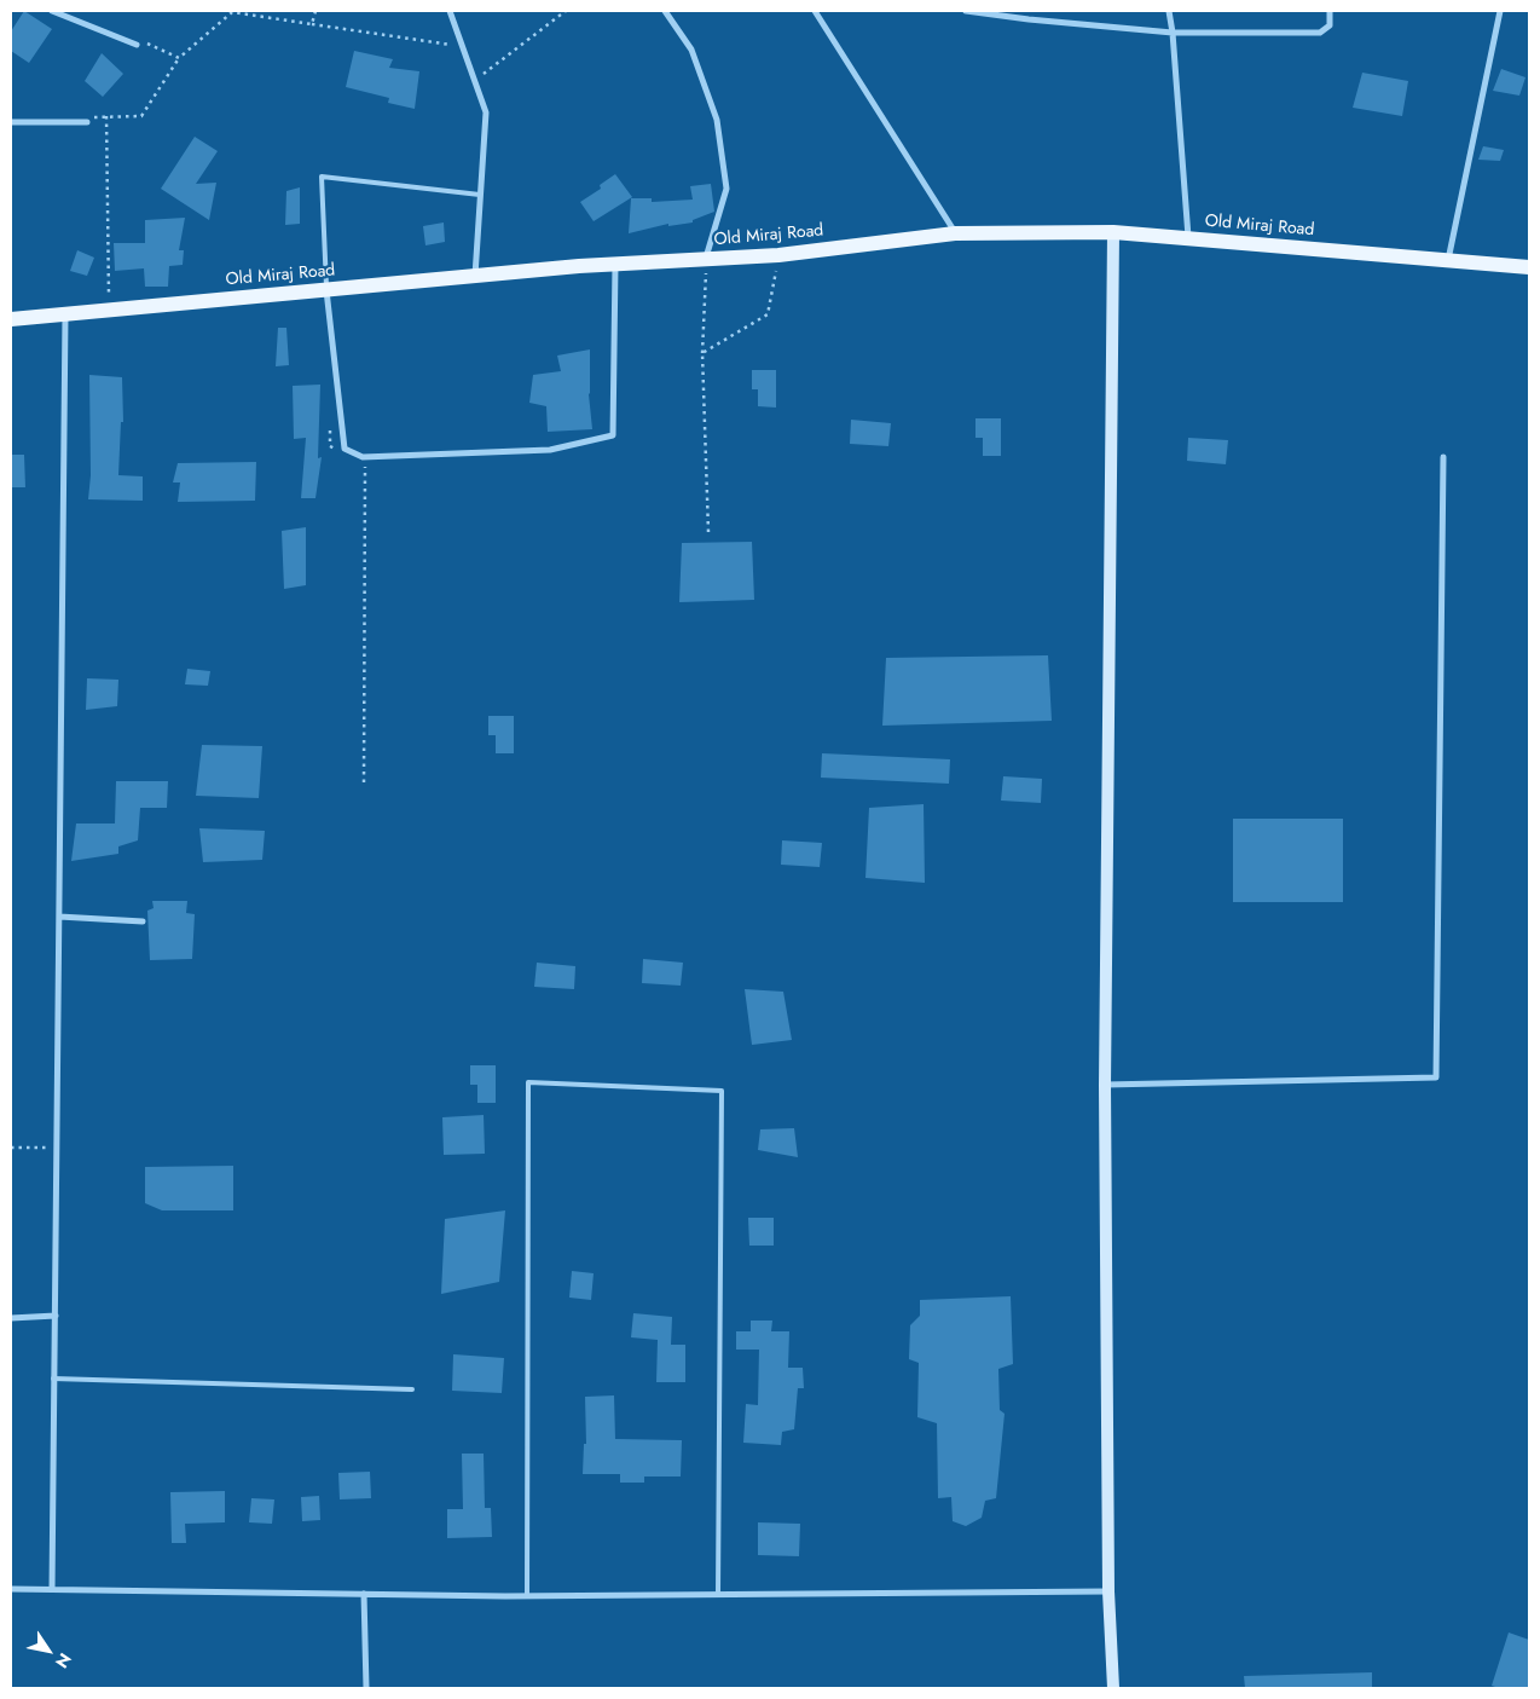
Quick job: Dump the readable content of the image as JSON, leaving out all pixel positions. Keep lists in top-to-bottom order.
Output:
{
  "streets": {
    "main road": ["Old Miraj Road"]
  },
  "north": "bottom right"
}
